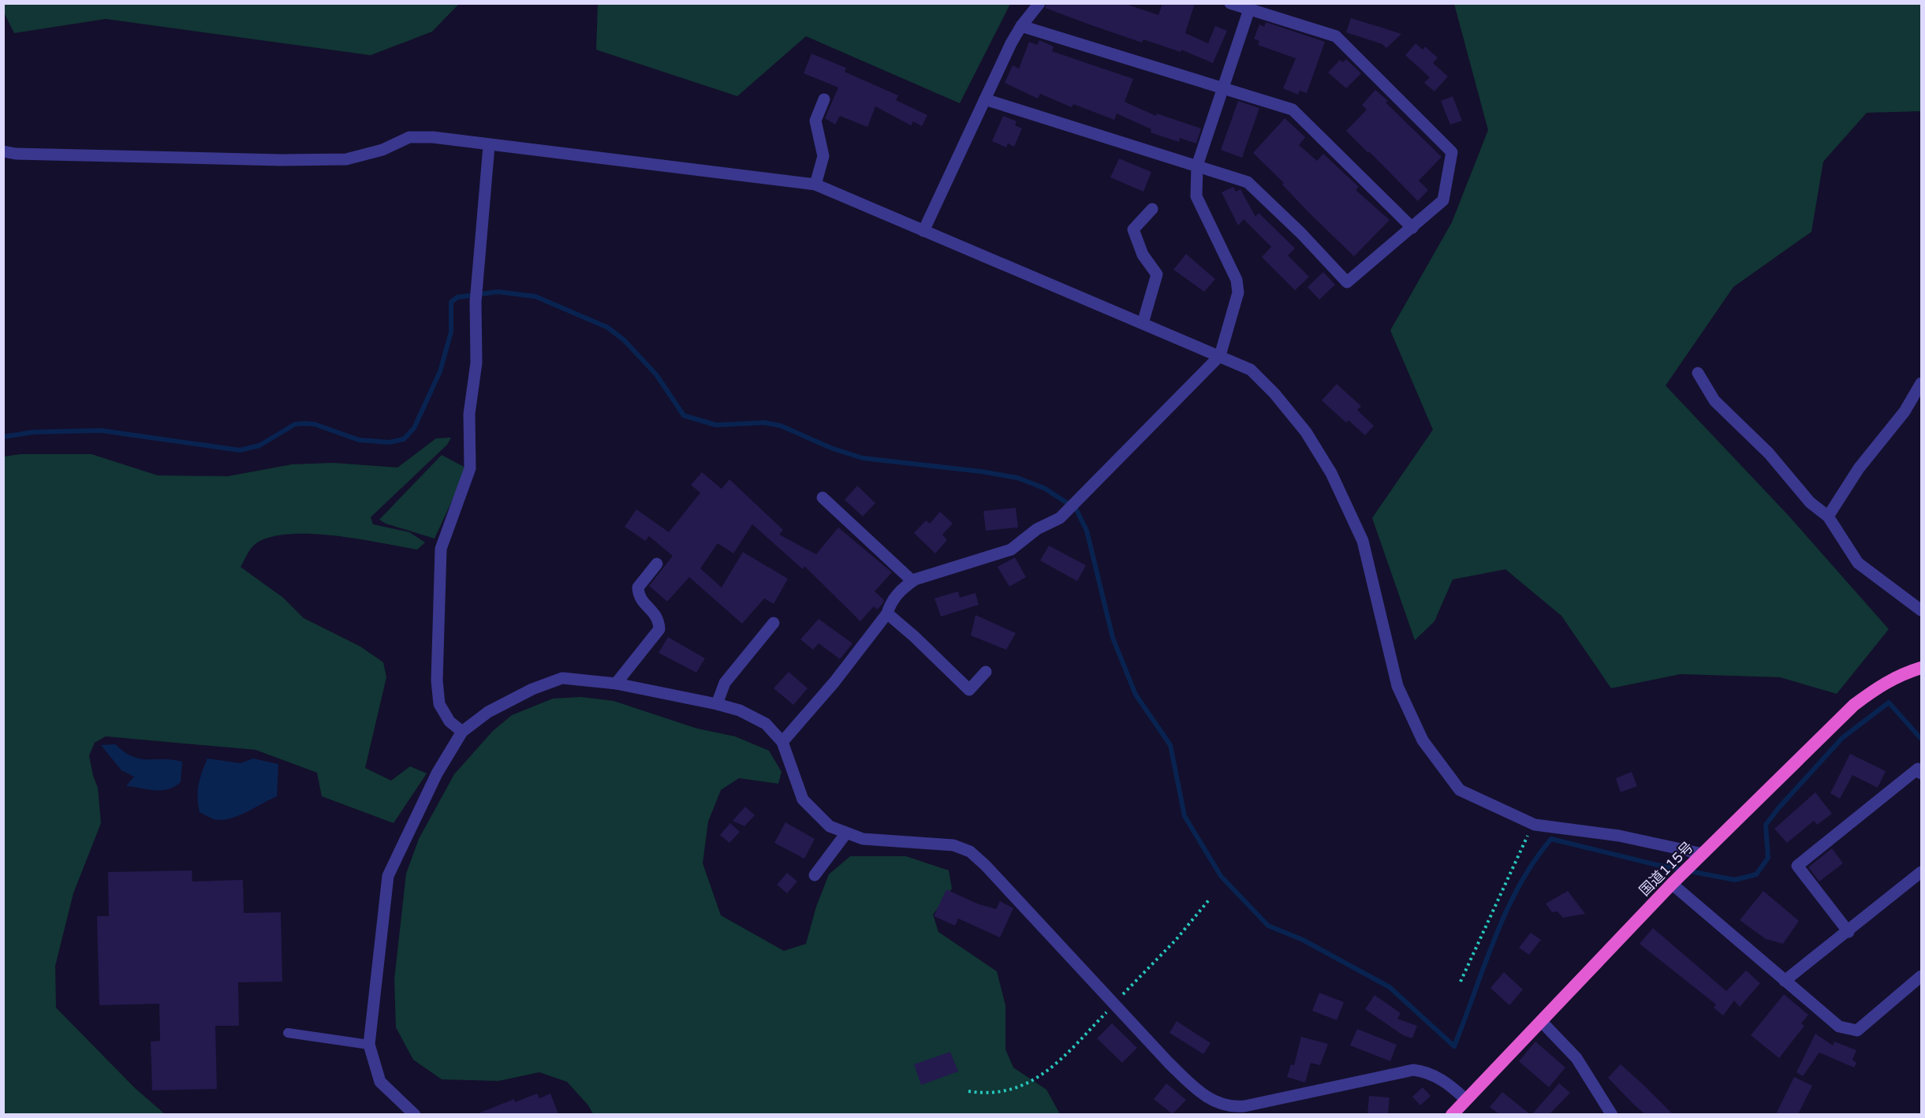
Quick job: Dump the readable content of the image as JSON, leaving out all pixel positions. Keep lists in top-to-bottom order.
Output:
{
  "streets": {
    "highway": ["国道115号"]
  }
}
